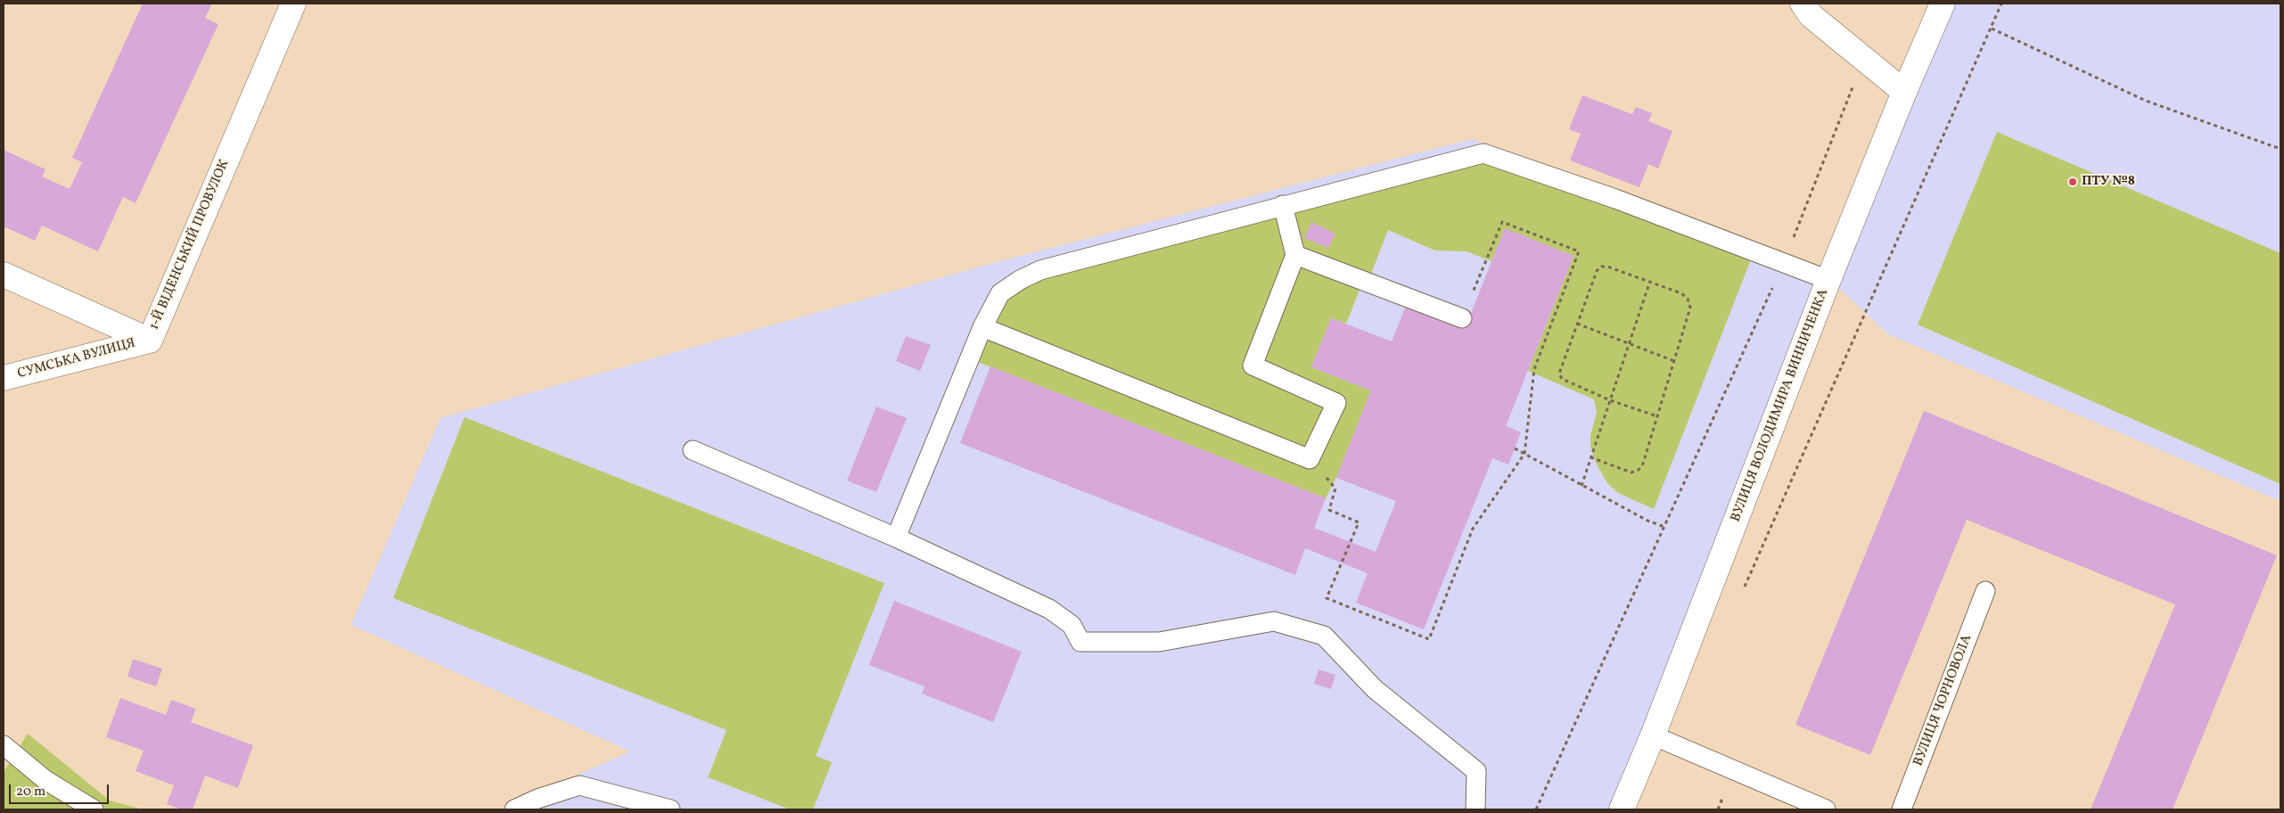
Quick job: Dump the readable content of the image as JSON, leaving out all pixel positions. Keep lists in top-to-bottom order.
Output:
{
  "streets": {
    "main road": ["1-Й ВІДЕНСЬКИЙ ПРОВУЛОК", "СУМСЬКА ВУЛИЦЯ", "ВУЛИЦЯ ВОЛОДИМИРА ВИННИЧЕНКА"],
    "lane": ["ВУЛИЦЯ ЧОРНОВОЛА"]
  },
  "crossings": [
    ["1-Й ВІДЕНСЬКИЙ ПРОВУЛОК", "СУМСЬКА ВУЛИЦЯ"]
  ],
  "places": ["ПТУ №8"],
  "scale_bar": "20 m"
}
